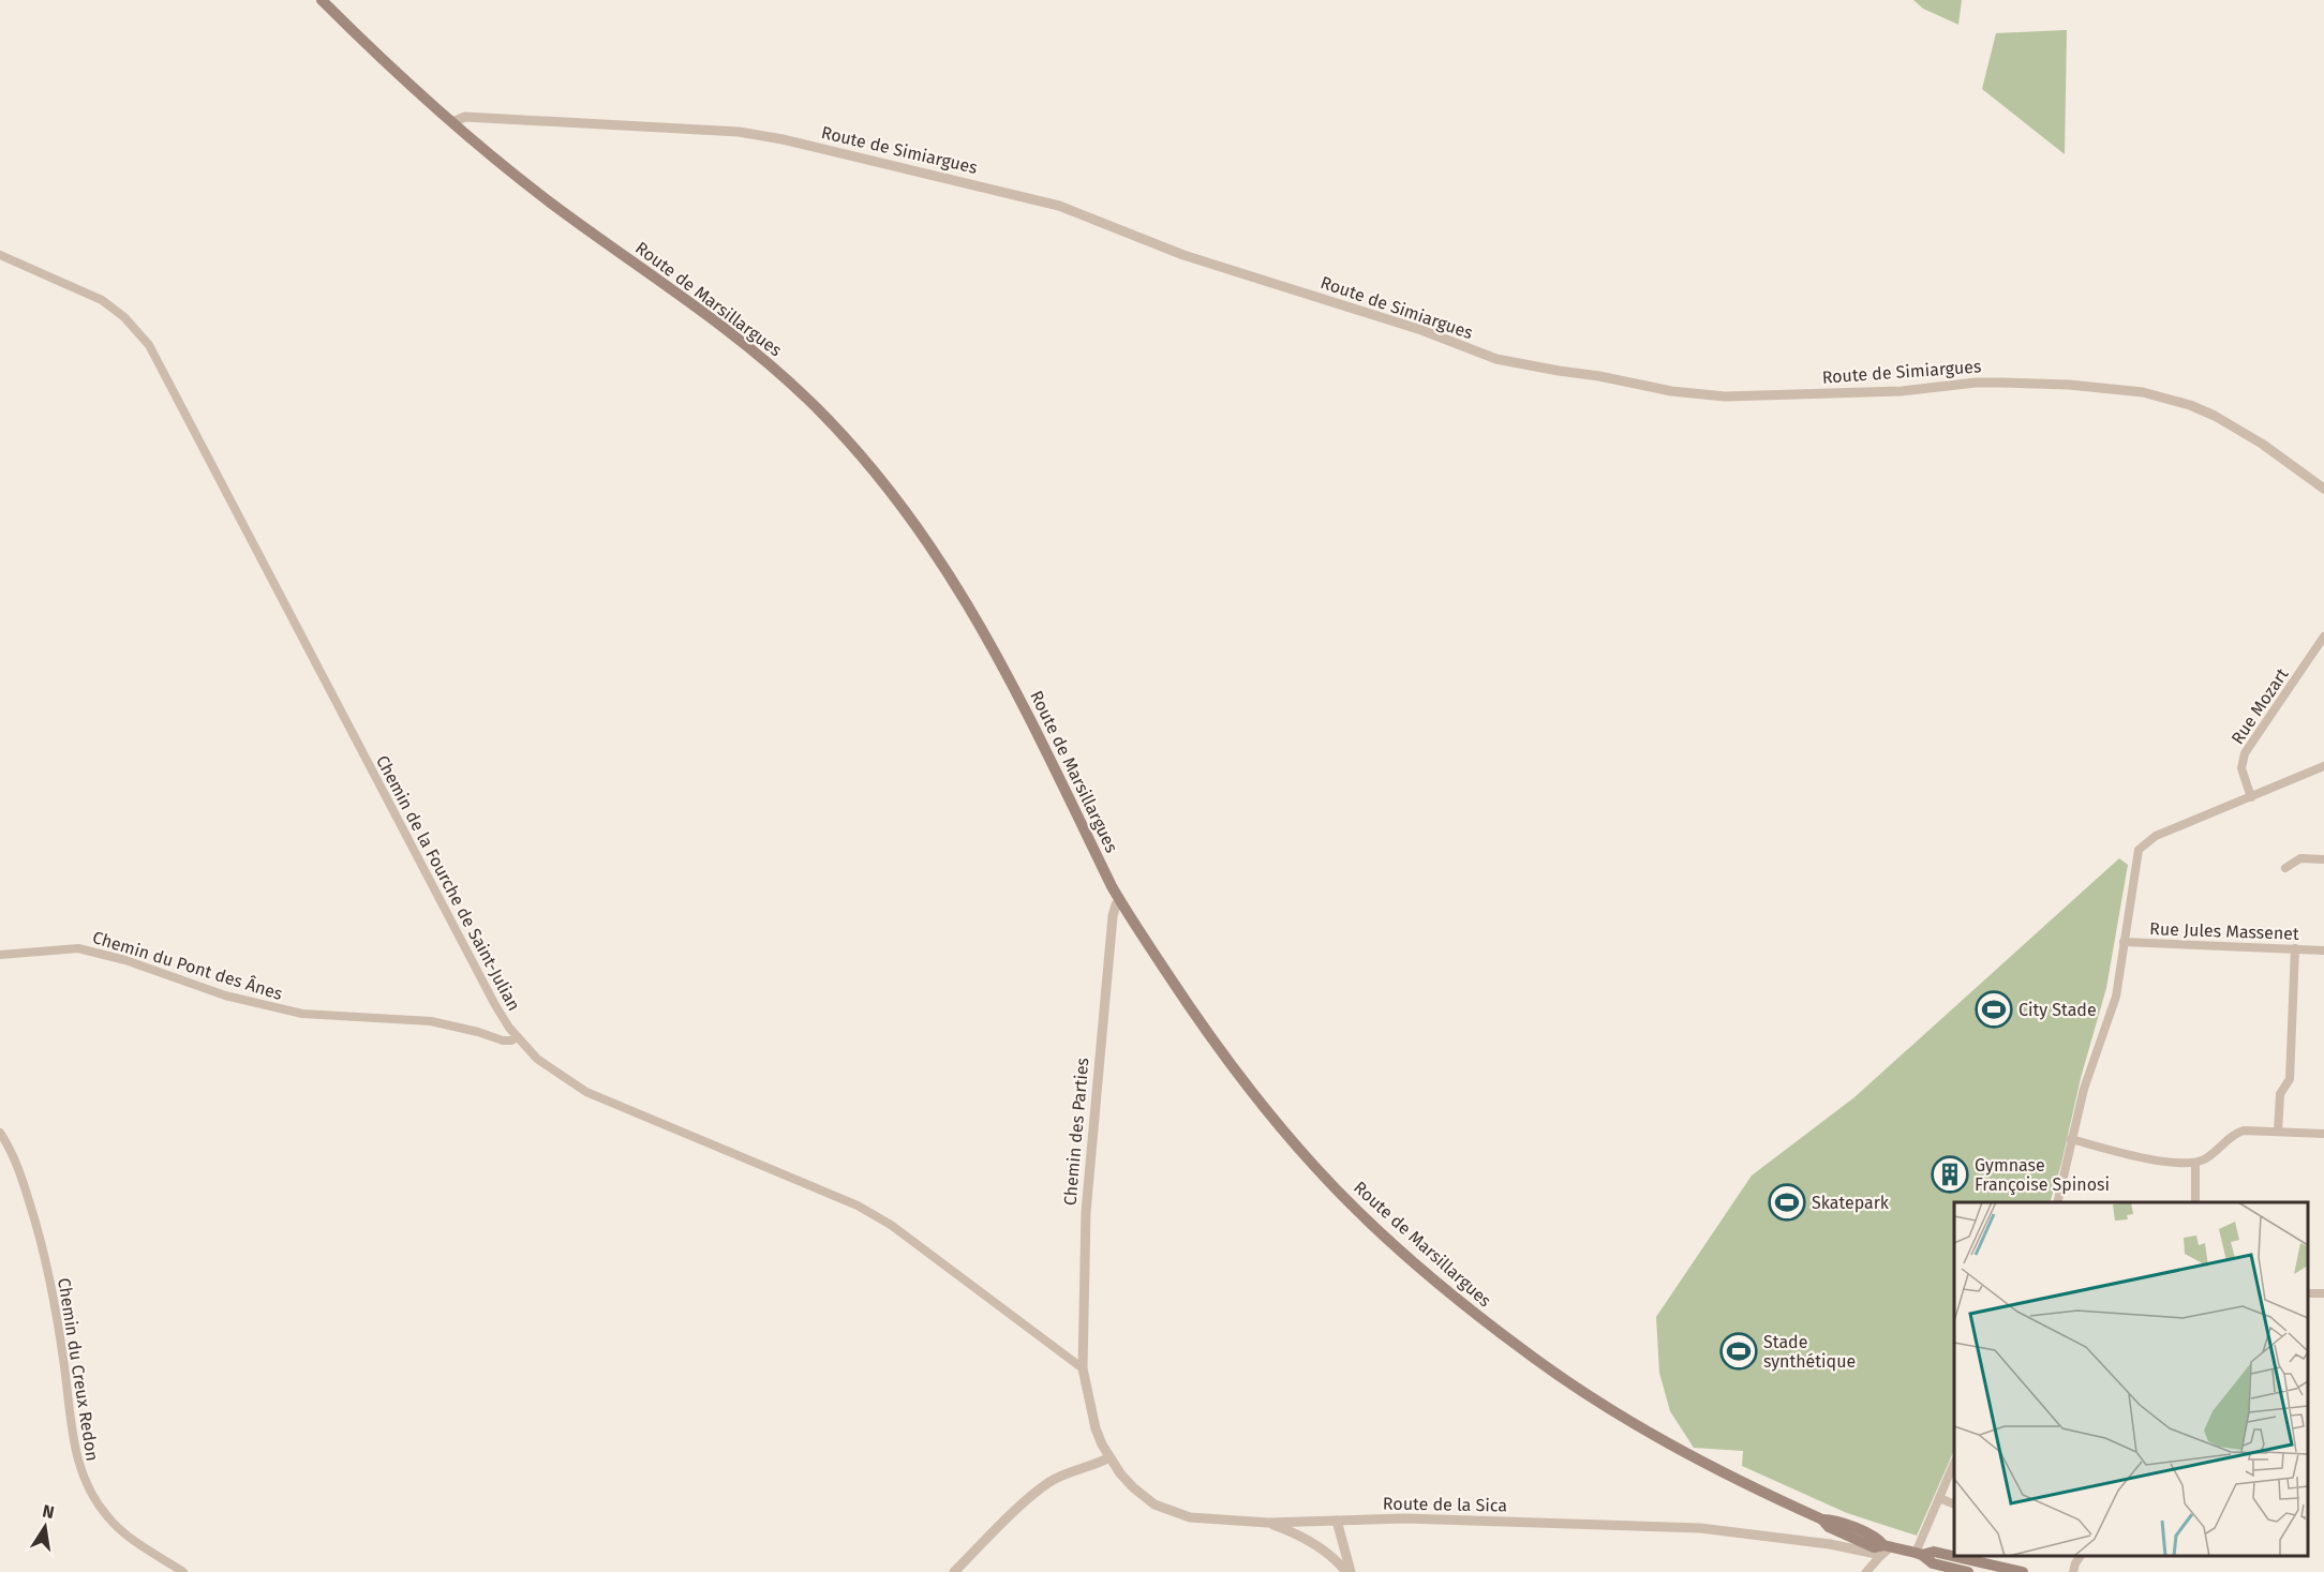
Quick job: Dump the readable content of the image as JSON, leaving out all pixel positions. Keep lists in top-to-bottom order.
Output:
{
  "streets": {
    "main road": ["Route de Marsillargues"],
    "street": [
      "Route de Simiargues",
      "Rue Mozart",
      "Chemin de la Fourche de Saint-Julian",
      "Rue Jules Massenet",
      "Chemin du Pont des Ânes",
      "Chemin des Parties",
      "Chemin du Creux Redon",
      "Route de la Sica"
    ]
  },
  "crossings": [
    ["Route de Simiargues", "Route de Marsillargues"],
    ["Route de Marsillargues", "Chemin des Parties"],
    ["Route de Marsillargues", "Route de la Sica"],
    ["Chemin de la Fourche de Saint-Julian", "Chemin du Pont des Ânes"],
    ["Chemin de la Fourche de Saint-Julian", "Chemin des Parties"],
    ["Chemin de la Fourche de Saint-Julian", "Route de la Sica"],
    ["Chemin des Parties", "Route de la Sica"]
  ],
  "places": {
    "sports": ["City Stade", "Skatepark", "Stade synthétique"],
    "building": ["Gymnase Françoise Spinosi"]
  },
  "north": "top"
}
